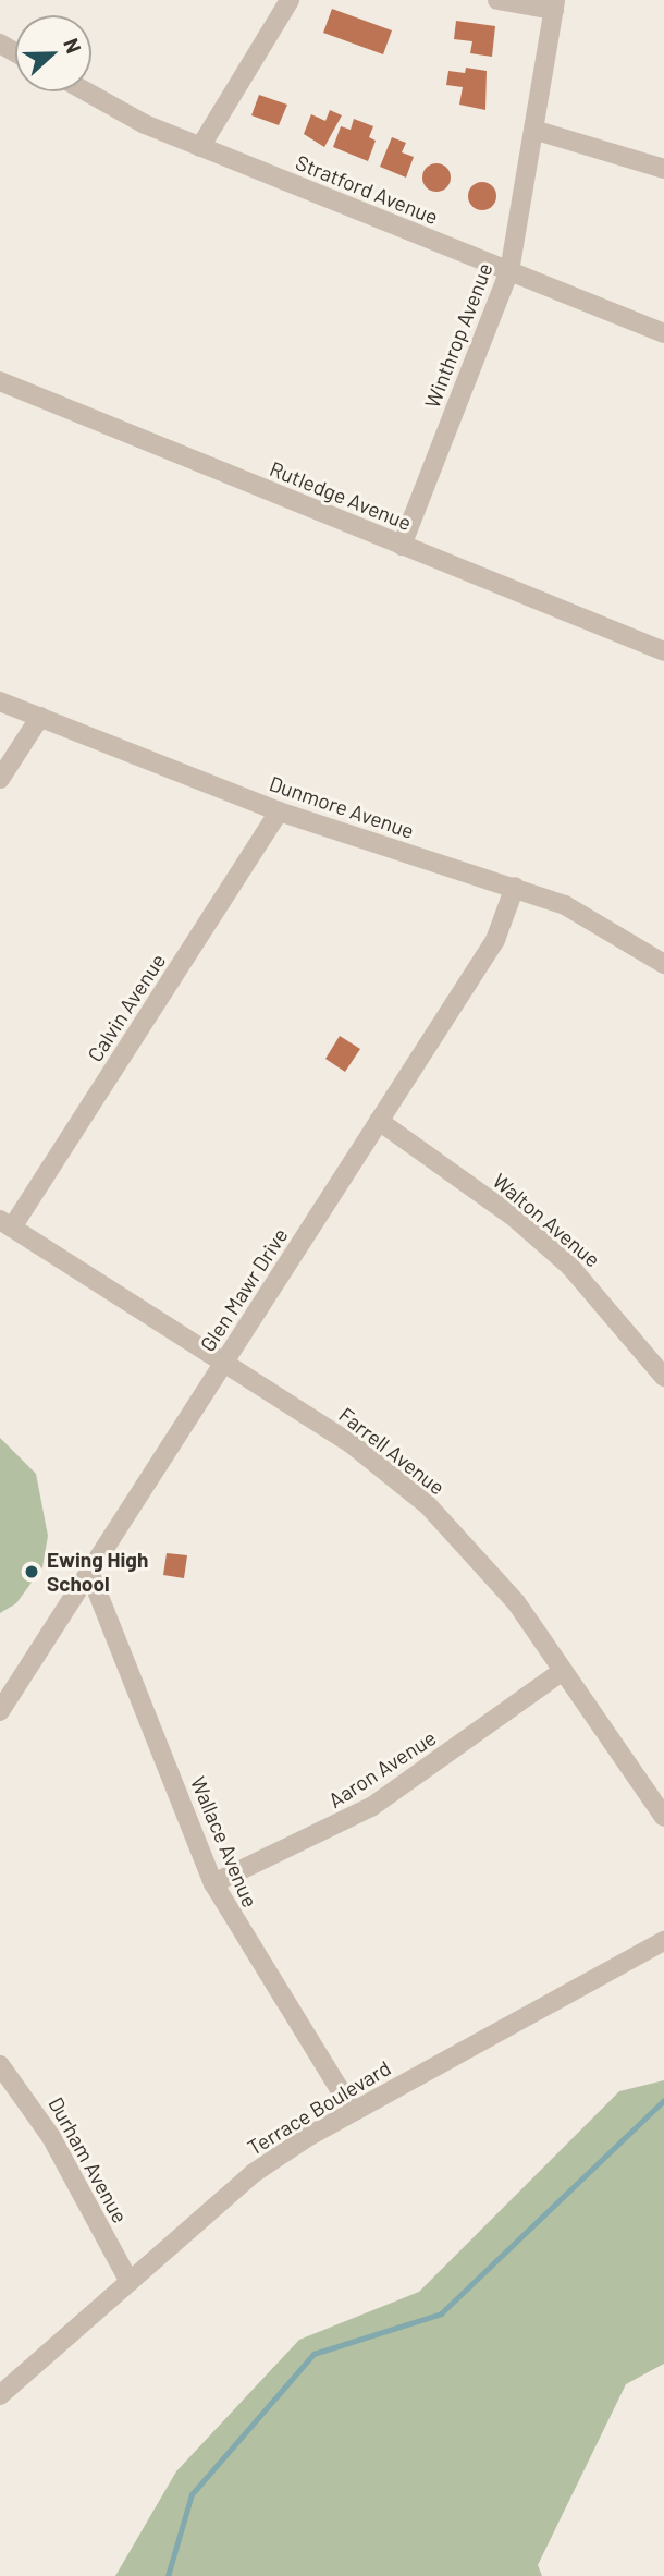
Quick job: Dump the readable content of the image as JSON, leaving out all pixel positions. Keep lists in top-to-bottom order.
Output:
{
  "streets": {
    "street": [
      "Stratford Avenue",
      "Winthrop Avenue",
      "Rutledge Avenue",
      "Dunmore Avenue",
      "Calvin Avenue",
      "Walton Avenue",
      "Glen Mawr Drive",
      "Farrell Avenue",
      "Aaron Avenue",
      "Wallace Avenue",
      "Terrace Boulevard",
      "Durham Avenue"
    ]
  },
  "crossings": [
    ["Stratford Avenue", "Winthrop Avenue"],
    ["Winthrop Avenue", "Rutledge Avenue"],
    ["Dunmore Avenue", "Calvin Avenue"],
    ["Dunmore Avenue", "Glen Mawr Drive"],
    ["Calvin Avenue", "Farrell Avenue"],
    ["Walton Avenue", "Glen Mawr Drive"],
    ["Glen Mawr Drive", "Farrell Avenue"],
    ["Glen Mawr Drive", "Wallace Avenue"],
    ["Farrell Avenue", "Aaron Avenue"],
    ["Aaron Avenue", "Wallace Avenue"],
    ["Wallace Avenue", "Terrace Boulevard"],
    ["Terrace Boulevard", "Durham Avenue"]
  ],
  "places": ["Ewing High School"],
  "north": "right"
}
